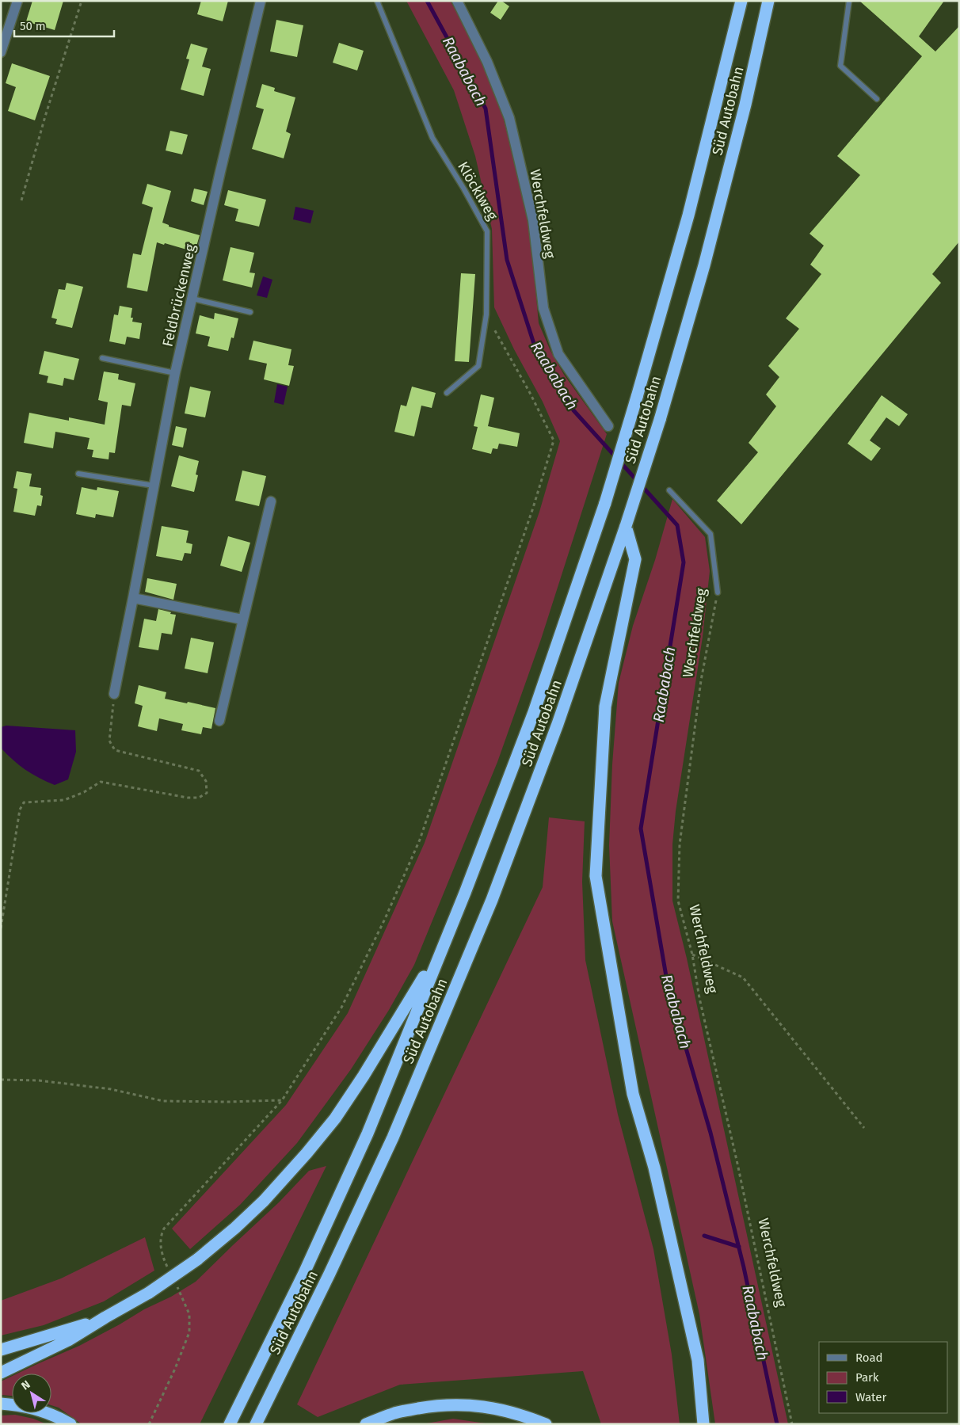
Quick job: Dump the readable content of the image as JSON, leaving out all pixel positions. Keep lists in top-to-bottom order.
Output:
{
  "streets": {
    "highway": ["Süd Autobahn"],
    "street": ["Werchfeldweg", "Feldbrückenweg"],
    "lane": ["Klöcklweg"]
  },
  "water": ["Raababach"],
  "legend": ["Road", "Park", "Water"],
  "scale_bar": "50 m",
  "north": "top left"
}
